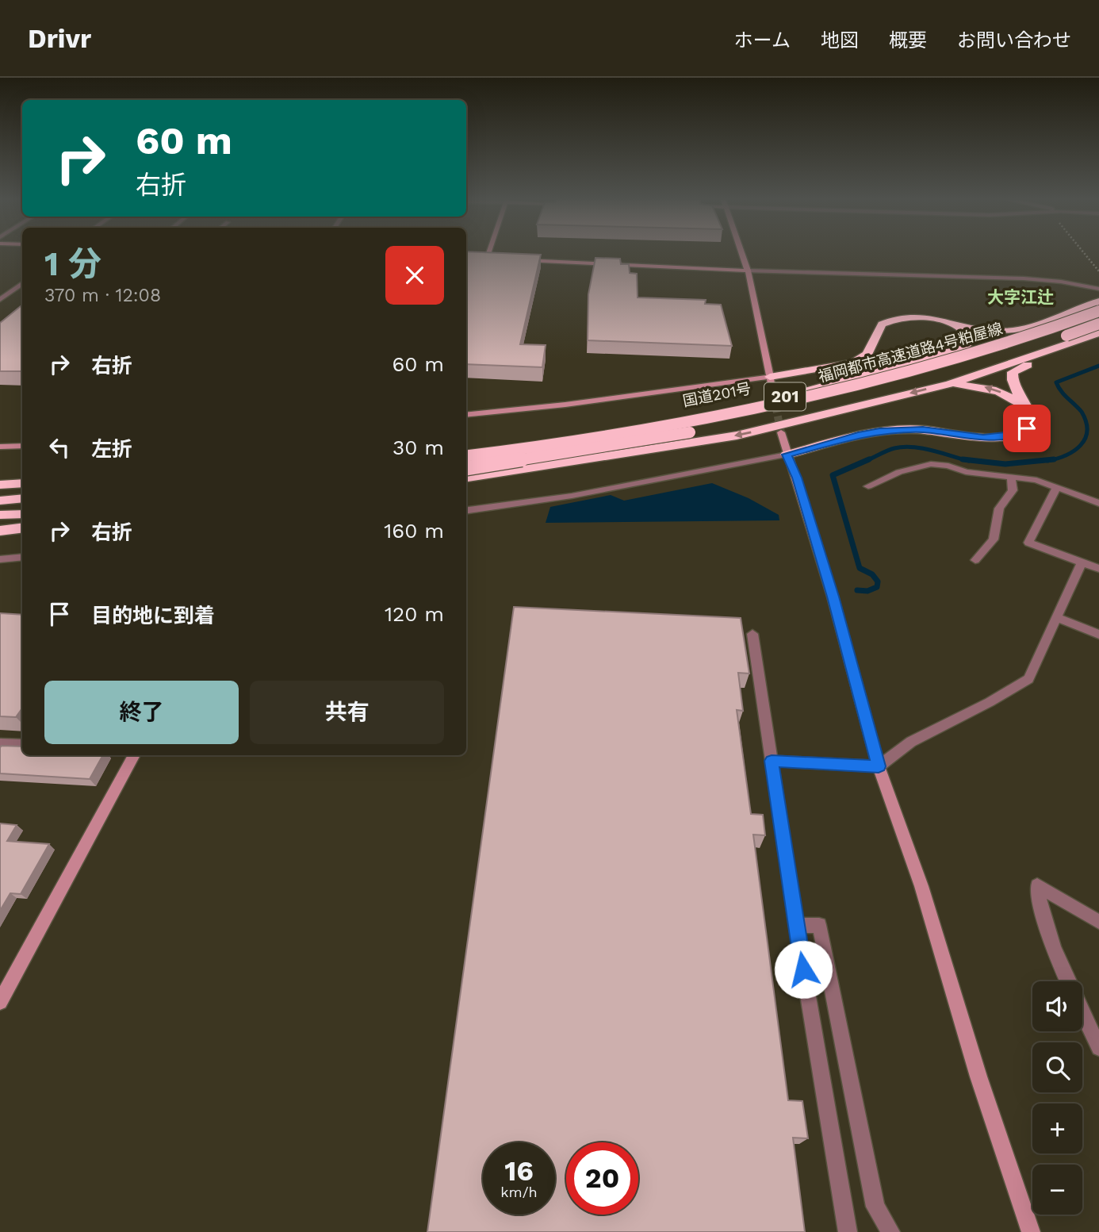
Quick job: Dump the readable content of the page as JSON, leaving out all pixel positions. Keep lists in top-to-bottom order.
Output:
{
  "streets": {
    "highway": ["福岡都市高速道路4号粕屋線", "国道201号", "201"]
  },
  "crossings": [
    ["福岡都市高速道路4号粕屋線", "国道201号"]
  ],
  "districts": ["大字江辻"],
  "page": {
    "header": "Drivr",
    "nav": [
      "ホーム",
      "地図",
      "概要",
      "お問い合わせ"
    ],
    "turn": ["60 m", "右折"],
    "heading": ["1 分", "370 m · 12:08"],
    "list": [
      {
        "name": "右折",
        "value": "60 m"
      },
      {
        "name": "左折",
        "value": "30 m"
      },
      {
        "name": "右折",
        "value": "160 m"
      },
      {
        "name": "目的地に到着",
        "value": "120 m"
      }
    ],
    "buttons": ["終了", "共有"],
    "map_buttons": ["+", "−"],
    "speed": "16 km/h",
    "limit": "20"
  }
}
